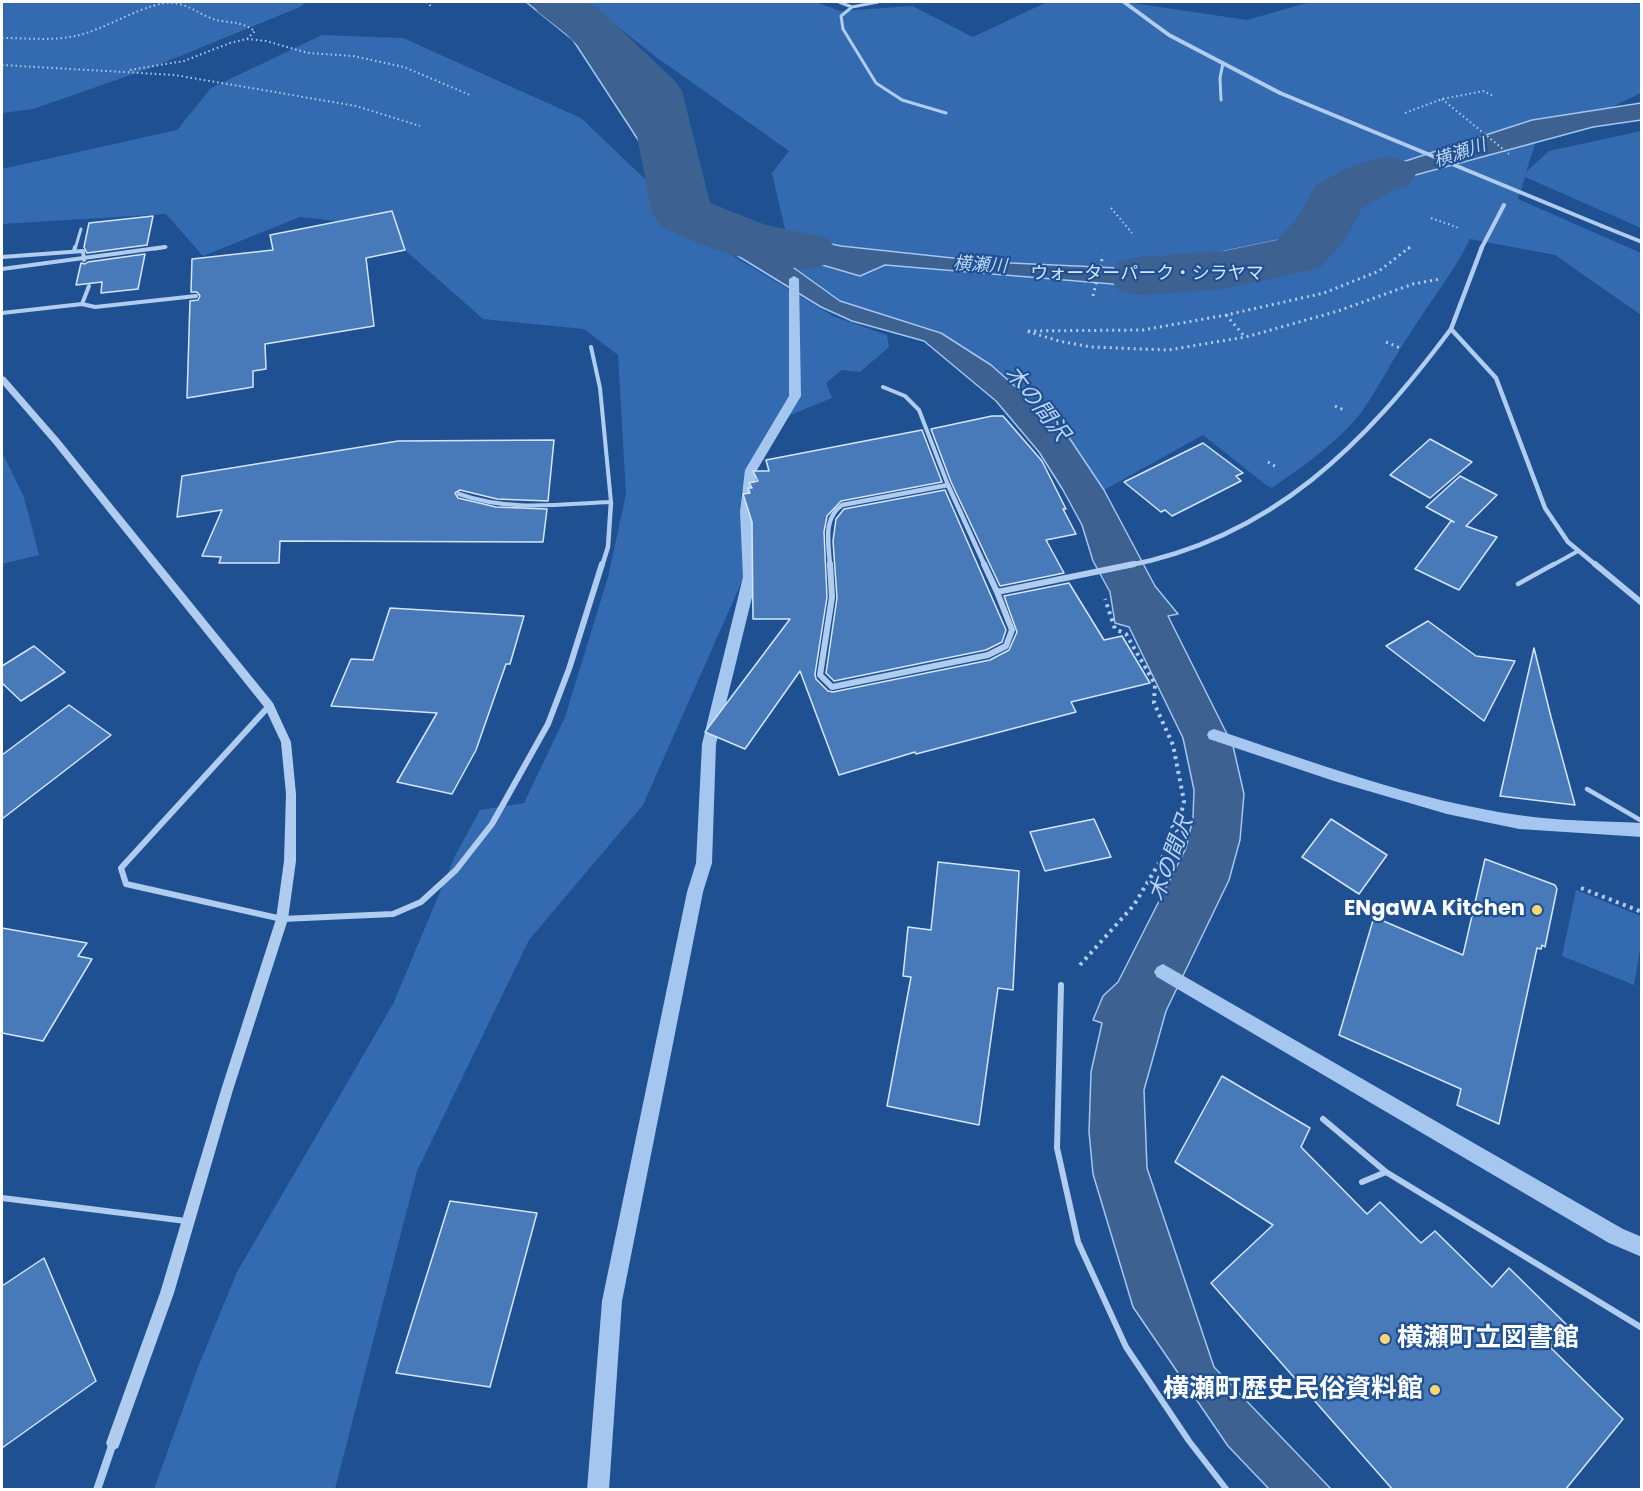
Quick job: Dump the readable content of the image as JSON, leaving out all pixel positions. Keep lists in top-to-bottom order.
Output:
{
  "water": ["横瀬川", "木の間沢"],
  "parks": ["ウォーターパーク・シラヤマ"],
  "places": ["ENgaWA Kitchen", "横瀬町立図書館", "横瀬町歴史民俗資料館"]
}
